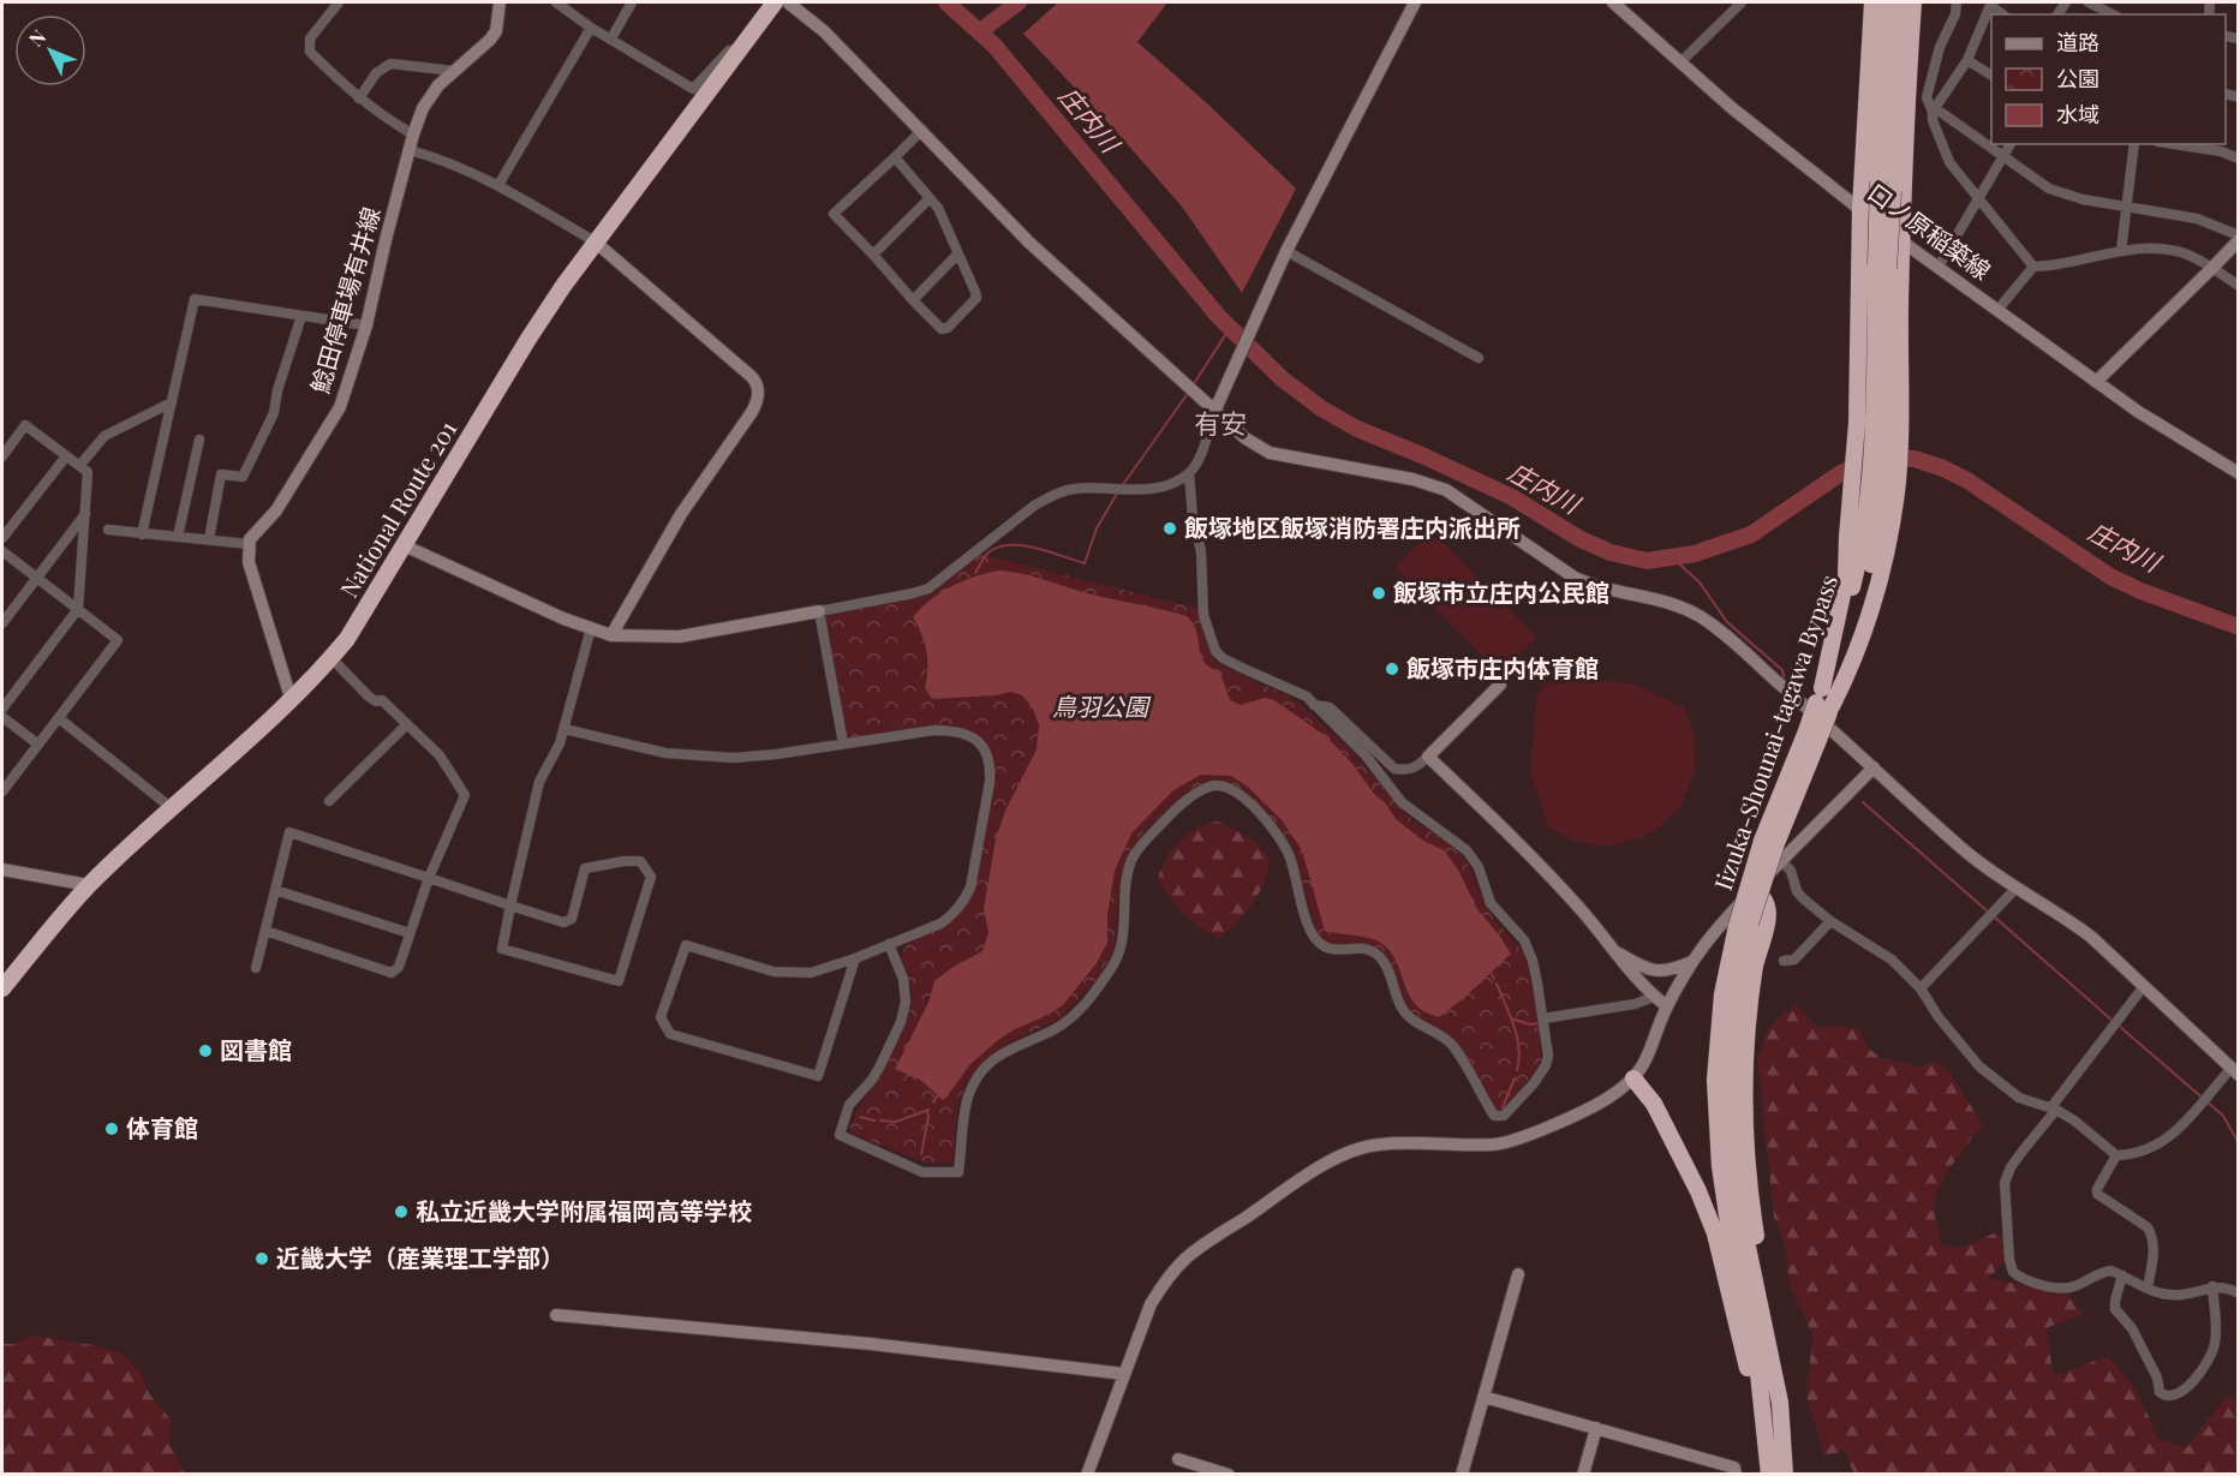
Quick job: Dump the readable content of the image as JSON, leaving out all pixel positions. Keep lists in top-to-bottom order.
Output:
{
  "streets": {
    "highway": ["National Route 201", "Iizuka-Shounai-tagawa Bypass"],
    "street": ["口ノ原稲築線", "鯰田停車場有井線"]
  },
  "districts": ["有安"],
  "water": ["庄内川"],
  "parks": ["鳥羽公園"],
  "places": [
    "飯塚地区飯塚消防署庄内派出所",
    "飯塚市立庄内公民館",
    "飯塚市庄内体育館",
    "図書館",
    "体育館",
    "私立近畿大学附属福岡高等学校",
    "近畿大学（産業理工学部）"
  ],
  "legend": ["道路", "公園", "水域"],
  "north": "top left"
}
